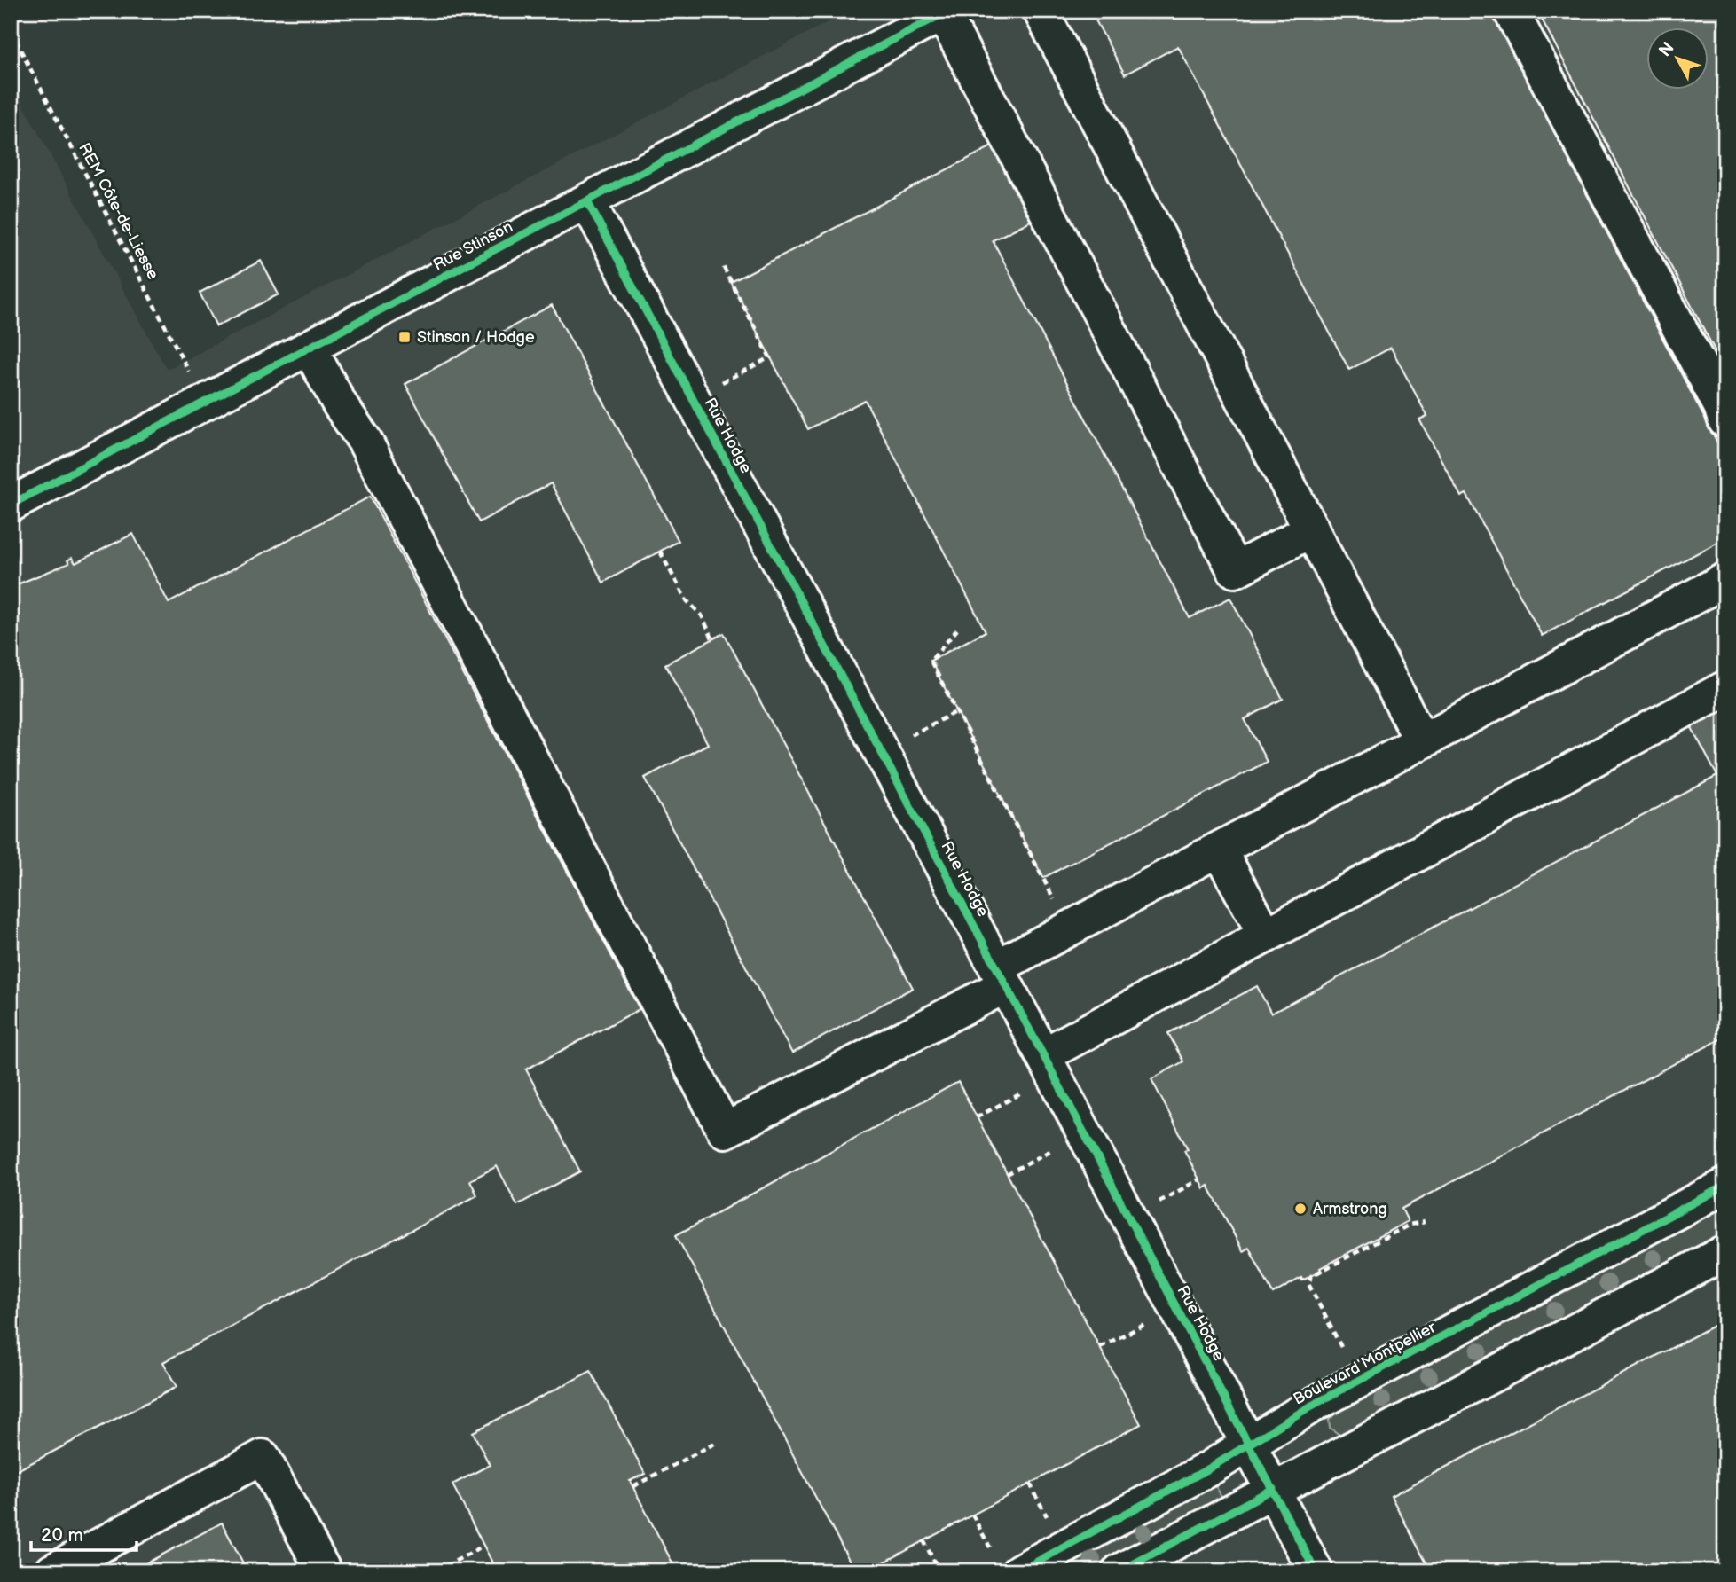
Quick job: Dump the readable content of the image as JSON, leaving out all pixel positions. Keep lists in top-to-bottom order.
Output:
{
  "streets": {
    "street": ["Rue Stinson", "Rue Hodge", "Boulevard Montpellier"],
    "path": ["REM Côte-de-Liesse"]
  },
  "crossings": [
    ["REM Côte-de-Liesse", "Rue Stinson"],
    ["Rue Stinson", "Rue Hodge"],
    ["Rue Hodge", "Boulevard Montpellier"]
  ],
  "places": {
    "transit": ["Stinson / Hodge"],
    "other": ["Armstrong"]
  },
  "scale_bar": "20 m",
  "north": "top left"
}
